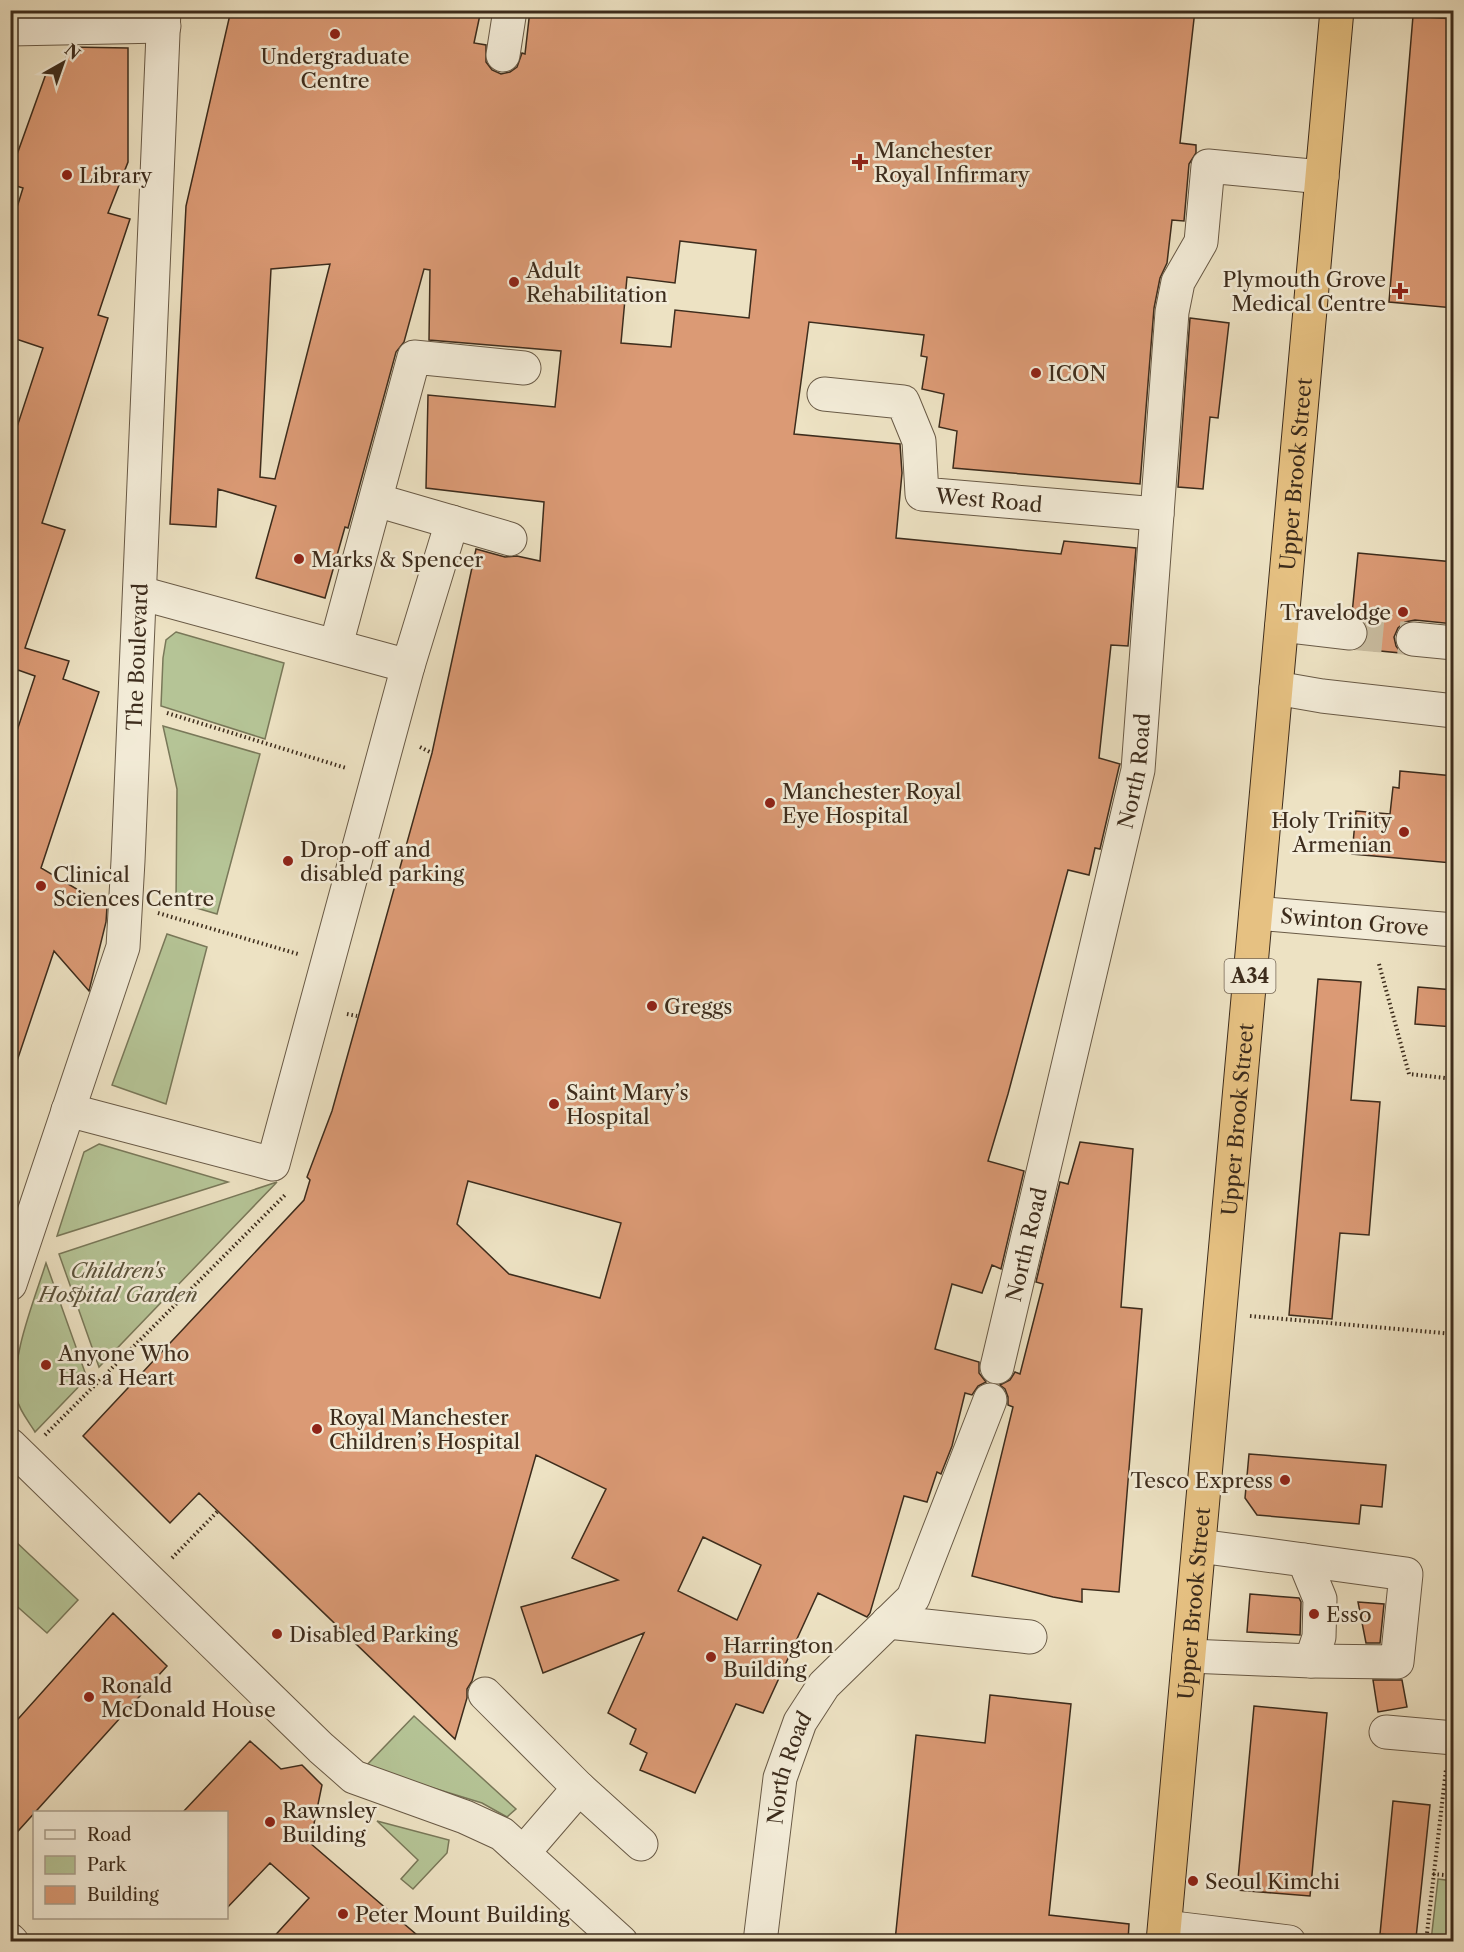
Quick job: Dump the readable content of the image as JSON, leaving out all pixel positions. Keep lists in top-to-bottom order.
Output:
{
  "streets": {
    "highway": ["Upper Brook Street", "A34"],
    "street": [
      "West Road",
      "The Boulevard",
      "North Road",
      "Swinton Grove"
    ]
  },
  "crossings": [
    ["Upper Brook Street", "North Road"],
    ["Upper Brook Street", "Swinton Grove"],
    ["West Road", "North Road"]
  ],
  "parks": ["Children's Hospital Garden"],
  "places": {
    "other": [
      "Undergraduate Centre",
      "Library",
      "Adult Rehabilitation",
      "ICON",
      "Marks & Spencer",
      "Travelodge",
      "Manchester Royal Eye Hospital",
      "Holy Trinity Armenian",
      "Drop-off and disabled parking",
      "Clinical Sciences Centre",
      "Greggs",
      "Saint Mary’s Hospital",
      "Anyone Who Has a Heart",
      "Royal Manchester Children’s Hospital",
      "Tesco Express",
      "Esso",
      "Disabled Parking",
      "Harrington Building",
      "Ronald McDonald House",
      "Rawnsley Building",
      "Seoul Kimchi",
      "Peter Mount Building"
    ],
    "health": ["Manchester Royal Infirmary", "Plymouth Grove Medical Centre"]
  },
  "legend": ["Road", "Park", "Building"],
  "north": "top right"
}
